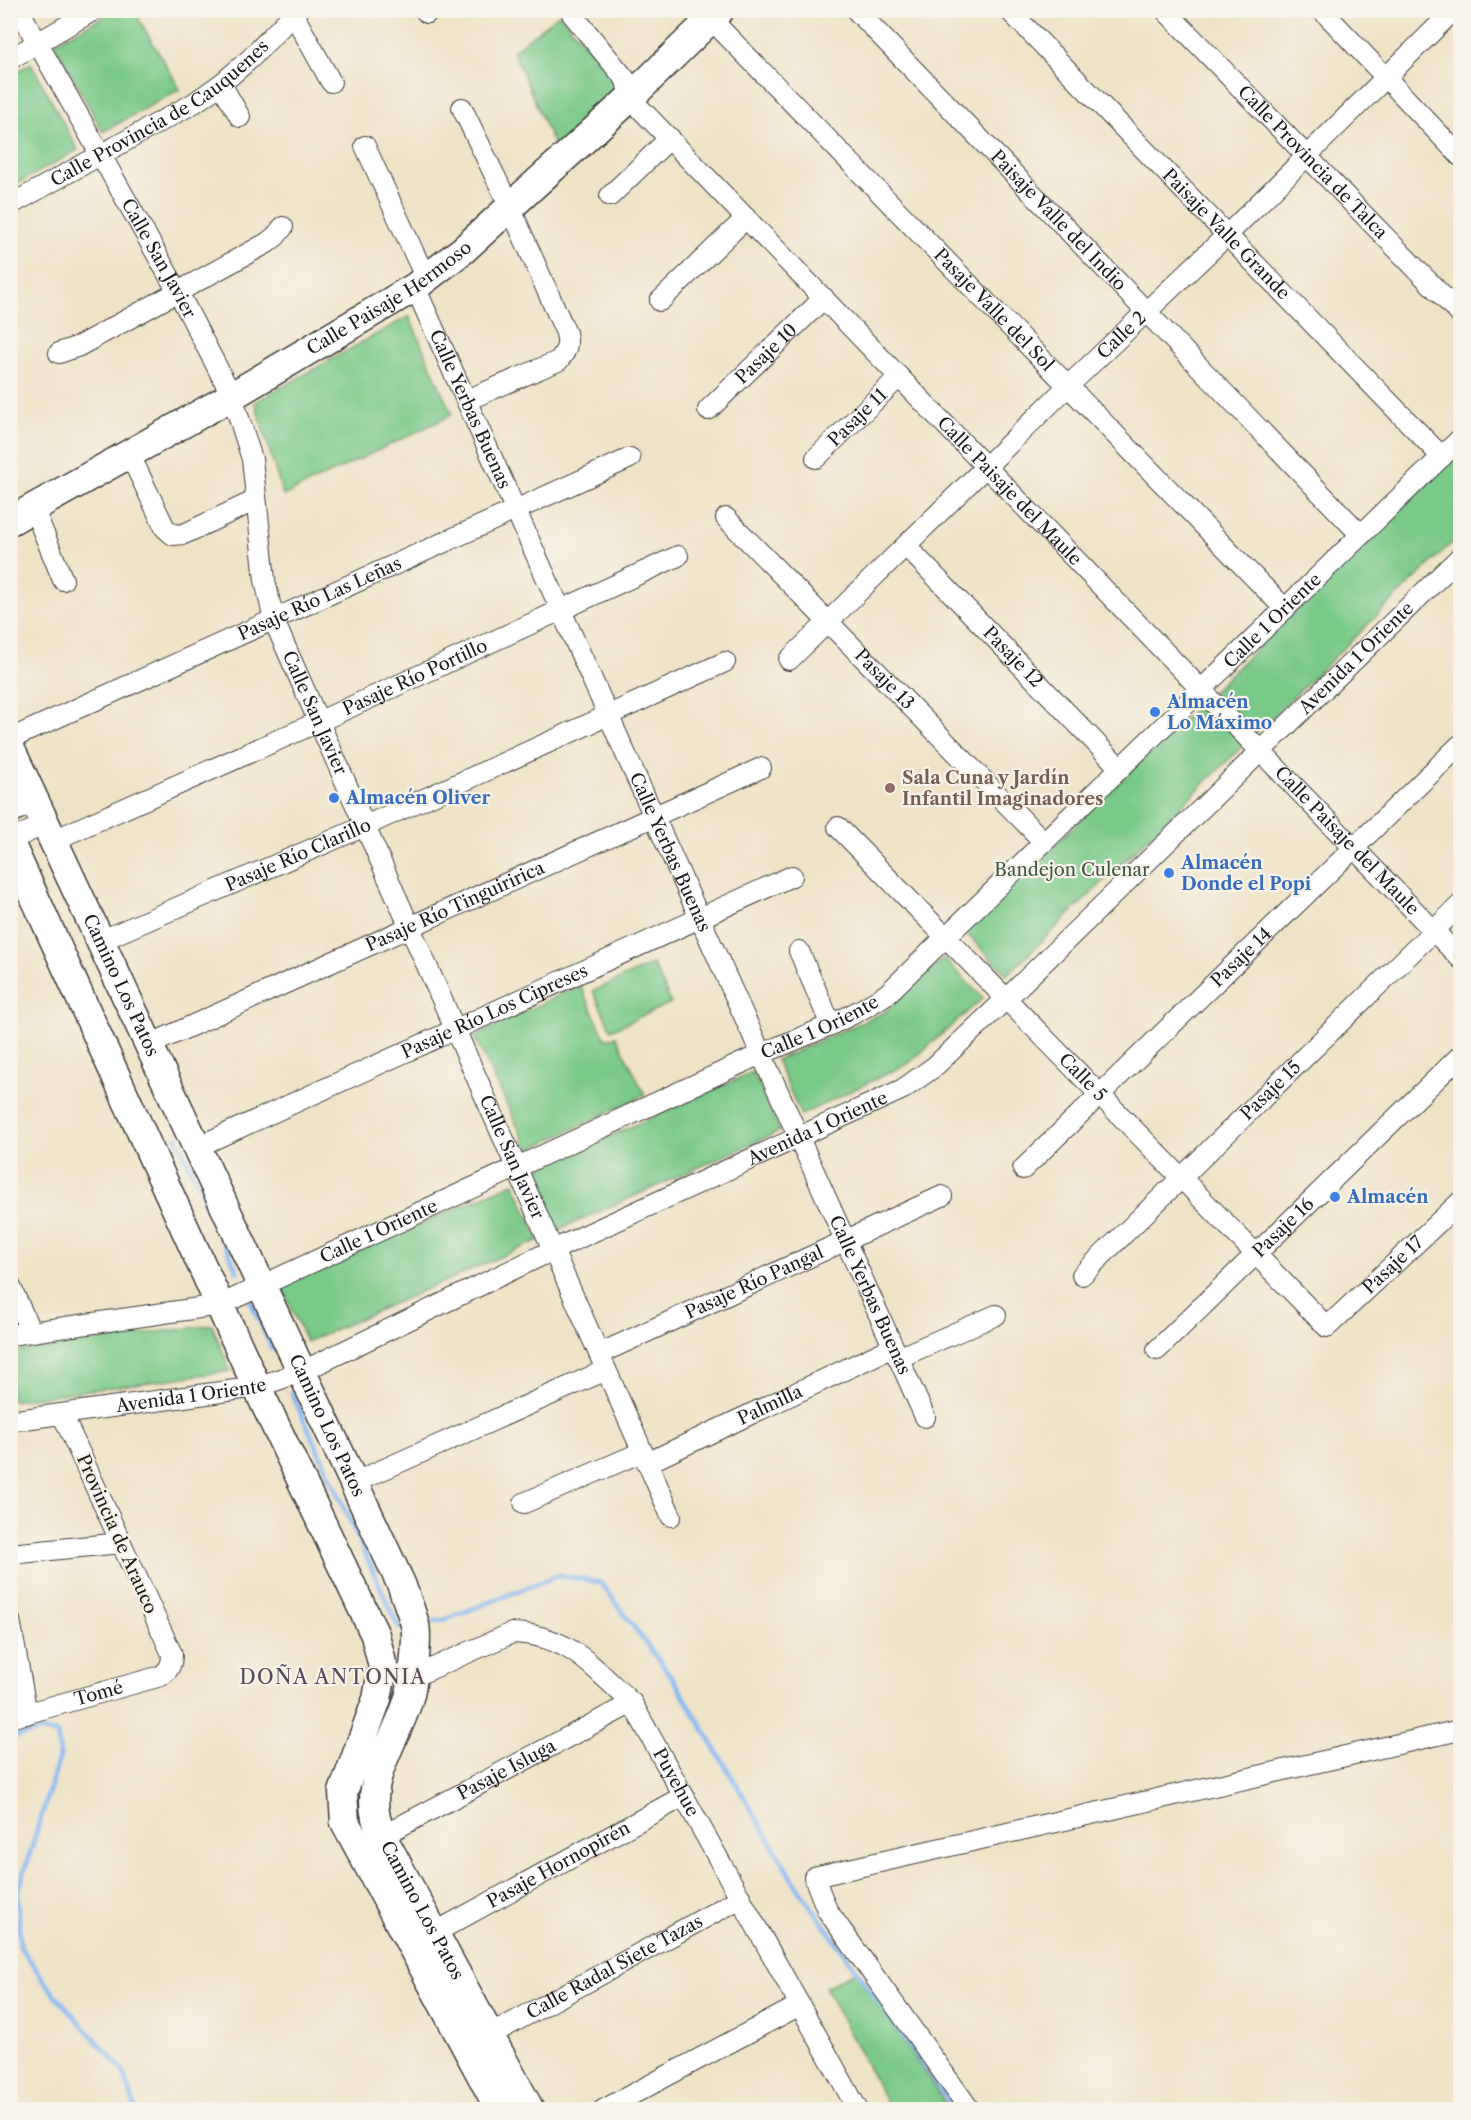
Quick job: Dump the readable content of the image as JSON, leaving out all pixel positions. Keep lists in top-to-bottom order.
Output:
{
  "streets": {
    "street": [
      "Calle Provincia de Cauquenes",
      "Calle Provincia de Talca",
      "Paisaje Valle del Indio",
      "Paisaje Valle Grande",
      "Calle San Javier",
      "Calle Paisaje Hermoso",
      "Pasaje Valle del Sol",
      "Calle 2",
      "Pasaje 10",
      "Calle Yerbas Buenas",
      "Pasaje 11",
      "Calle Paisaje del Maule",
      "Pasaje Río Las Leñas",
      "Calle 1 Oriente",
      "Pasaje 12",
      "Avenida 1 Oriente",
      "Pasaje Río Portillo",
      "Pasaje 13",
      "Pasaje Río Clarillo",
      "Pasaje Río Tinguiririca",
      "Pasaje 14",
      "Camino Los Patos",
      "Pasaje Río Los Cipreses",
      "Calle 5",
      "Pasaje 15",
      "Pasaje 16",
      "Pasaje 17",
      "Pasaje Río Pangal",
      "Palmilla",
      "Provincia de Arauco",
      "Tomé",
      "Pasaje Isluga",
      "Puyehue",
      "Pasaje Hornopirén",
      "Calle Radal Siete Tazas"
    ]
  },
  "crossings": [
    ["Calle Provincia de Cauquenes", "Calle San Javier"],
    ["Calle Provincia de Talca", "Calle 2"],
    ["Paisaje Valle del Indio", "Calle 2"],
    ["Paisaje Valle del Indio", "Calle 1 Oriente"],
    ["Paisaje Valle Grande", "Calle 2"],
    ["Paisaje Valle Grande", "Calle 1 Oriente"],
    ["Calle San Javier", "Calle Paisaje Hermoso"],
    ["Calle San Javier", "Pasaje Río Las Leñas"],
    ["Calle San Javier", "Calle 1 Oriente"],
    ["Calle San Javier", "Avenida 1 Oriente"],
    ["Calle San Javier", "Pasaje Río Portillo"],
    ["Calle San Javier", "Pasaje Río Clarillo"],
    ["Calle San Javier", "Pasaje Río Tinguiririca"],
    ["Calle San Javier", "Pasaje Río Los Cipreses"],
    ["Calle San Javier", "Pasaje Río Pangal"],
    ["Calle San Javier", "Palmilla"],
    ["Calle Paisaje Hermoso", "Pasaje Valle del Sol"],
    ["Calle Paisaje Hermoso", "Calle Yerbas Buenas"],
    ["Calle Paisaje Hermoso", "Calle Paisaje del Maule"],
    ["Pasaje Valle del Sol", "Calle 2"],
    ["Pasaje Valle del Sol", "Calle 1 Oriente"],
    ["Calle 2", "Calle Paisaje del Maule"],
    ["Calle 2", "Pasaje 12"],
    ["Calle 2", "Pasaje 13"],
    ["Pasaje 10", "Calle Paisaje del Maule"],
    ["Calle Yerbas Buenas", "Pasaje Río Las Leñas"],
    ["Calle Yerbas Buenas", "Calle 1 Oriente"],
    ["Calle Yerbas Buenas", "Avenida 1 Oriente"],
    ["Calle Yerbas Buenas", "Pasaje Río Portillo"],
    ["Calle Yerbas Buenas", "Pasaje Río Clarillo"],
    ["Calle Yerbas Buenas", "Pasaje Río Tinguiririca"],
    ["Calle Yerbas Buenas", "Pasaje Río Los Cipreses"],
    ["Calle Yerbas Buenas", "Pasaje Río Pangal"],
    ["Calle Yerbas Buenas", "Palmilla"],
    ["Pasaje 11", "Calle Paisaje del Maule"],
    ["Calle Paisaje del Maule", "Calle 1 Oriente"],
    ["Calle Paisaje del Maule", "Avenida 1 Oriente"],
    ["Calle Paisaje del Maule", "Pasaje 14"],
    ["Calle Paisaje del Maule", "Pasaje 15"],
    ["Calle 1 Oriente", "Pasaje 12"],
    ["Calle 1 Oriente", "Pasaje 13"],
    ["Calle 1 Oriente", "Camino Los Patos"],
    ["Calle 1 Oriente", "Calle 5"],
    ["Avenida 1 Oriente", "Camino Los Patos"],
    ["Avenida 1 Oriente", "Calle 5"],
    ["Avenida 1 Oriente", "Provincia de Arauco"],
    ["Pasaje Río Portillo", "Camino Los Patos"],
    ["Pasaje Río Clarillo", "Camino Los Patos"],
    ["Pasaje Río Tinguiririca", "Camino Los Patos"],
    ["Pasaje 14", "Calle 5"],
    ["Camino Los Patos", "Pasaje Río Los Cipreses"],
    ["Camino Los Patos", "Pasaje Río Pangal"],
    ["Camino Los Patos", "Pasaje Isluga"],
    ["Camino Los Patos", "Puyehue"],
    ["Camino Los Patos", "Pasaje Hornopirén"],
    ["Camino Los Patos", "Calle Radal Siete Tazas"],
    ["Calle 5", "Pasaje 15"],
    ["Calle 5", "Pasaje 16"],
    ["Calle 5", "Pasaje 17"],
    ["Provincia de Arauco", "Tomé"],
    ["Pasaje Isluga", "Puyehue"],
    ["Puyehue", "Pasaje Hornopirén"],
    ["Puyehue", "Calle Radal Siete Tazas"]
  ],
  "districts": ["DOÑA ANTONIA"],
  "parks": ["Bandejon Culenar"],
  "places": [
    "Almacén Lo Máximo",
    "Sala Cuna y Jardín Infantil Imaginadores",
    "Almacén Oliver",
    "Almacén Donde el Popi",
    "Almacén"
  ]
}
